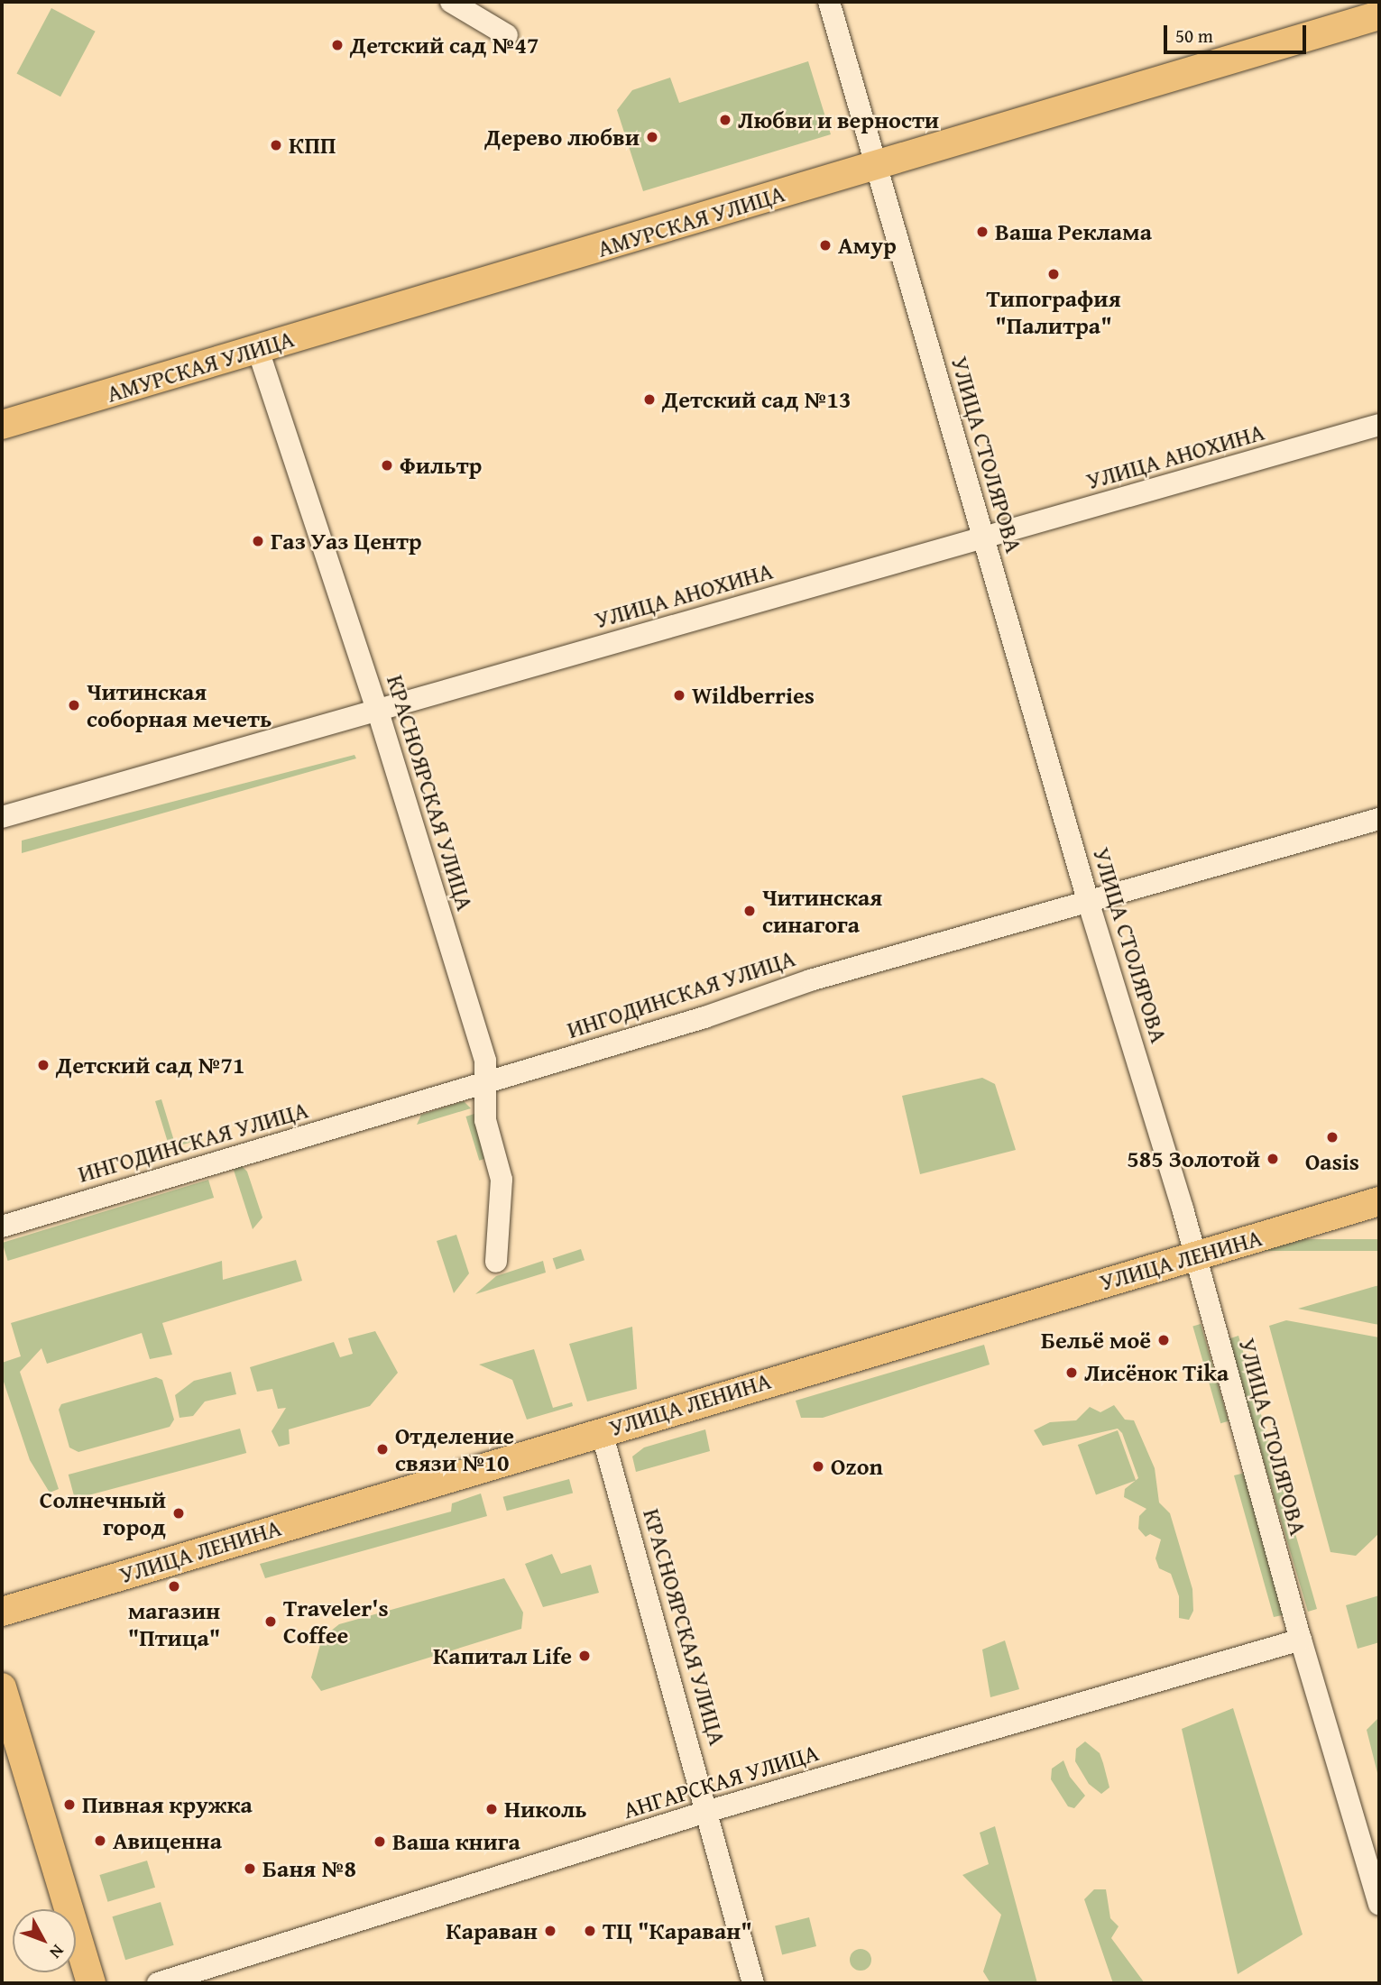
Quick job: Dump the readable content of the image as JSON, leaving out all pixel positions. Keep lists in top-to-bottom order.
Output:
{
  "streets": {
    "main road": ["АМУРСКАЯ УЛИЦА", "УЛИЦА ЛЕНИНА"],
    "street": [
      "УЛИЦА СТОЛЯРОВА",
      "УЛИЦА АНОХИНА",
      "КРАСНОЯРСКАЯ УЛИЦА",
      "ИНГОДИНСКАЯ УЛИЦА",
      "АНГАРСКАЯ УЛИЦА"
    ]
  },
  "crossings": [
    ["АМУРСКАЯ УЛИЦА", "УЛИЦА СТОЛЯРОВА"],
    ["АМУРСКАЯ УЛИЦА", "КРАСНОЯРСКАЯ УЛИЦА"],
    ["УЛИЦА СТОЛЯРОВА", "УЛИЦА АНОХИНА"],
    ["УЛИЦА СТОЛЯРОВА", "ИНГОДИНСКАЯ УЛИЦА"],
    ["УЛИЦА СТОЛЯРОВА", "УЛИЦА ЛЕНИНА"],
    ["УЛИЦА СТОЛЯРОВА", "АНГАРСКАЯ УЛИЦА"],
    ["УЛИЦА АНОХИНА", "КРАСНОЯРСКАЯ УЛИЦА"],
    ["КРАСНОЯРСКАЯ УЛИЦА", "ИНГОДИНСКАЯ УЛИЦА"],
    ["КРАСНОЯРСКАЯ УЛИЦА", "УЛИЦА ЛЕНИНА"],
    ["КРАСНОЯРСКАЯ УЛИЦА", "АНГАРСКАЯ УЛИЦА"]
  ],
  "places": [
    "Детский сад №47",
    "Любви и верности",
    "Дерево любви",
    "КПП",
    "Ваша Реклама",
    "Амур",
    "Типография \"Палитра\"",
    "Детский сад №13",
    "Фильтр",
    "Газ Уаз Центр",
    "Wildberries",
    "Читинская соборная мечеть",
    "Читинская синагога",
    "Детский сад №71",
    "Oasis",
    "585 Золотой",
    "Бельё моё",
    "Лисёнок Tika",
    "Отделение связи №10",
    "Ozon",
    "Солнечный город",
    "магазин \"Птица\"",
    "Traveler's Coffee",
    "Капитал Life",
    "Пивная кружка",
    "Николь",
    "Авиценна",
    "Ваша книга",
    "Баня №8",
    "Караван",
    "ТЦ \"Караван\""
  ],
  "scale_bar": "50 m",
  "north": "bottom right"
}
